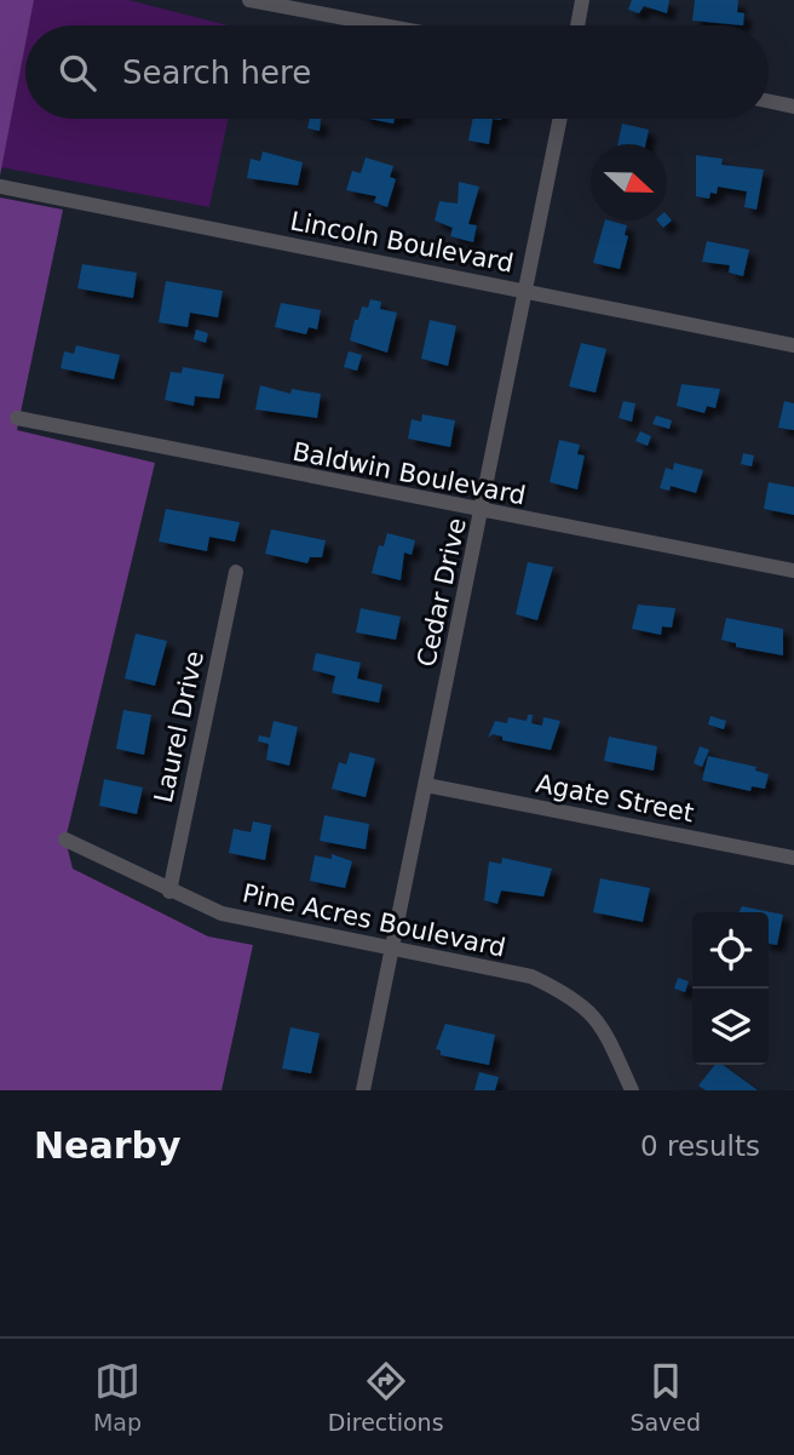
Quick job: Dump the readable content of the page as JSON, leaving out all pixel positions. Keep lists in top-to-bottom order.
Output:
{
  "streets": {
    "street": [
      "Lincoln Boulevard",
      "Baldwin Boulevard",
      "Cedar Drive",
      "Laurel Drive",
      "Agate Street",
      "Pine Acres Boulevard"
    ]
  },
  "crossings": [
    ["Lincoln Boulevard", "Cedar Drive"],
    ["Baldwin Boulevard", "Cedar Drive"],
    ["Cedar Drive", "Agate Street"],
    ["Cedar Drive", "Pine Acres Boulevard"],
    ["Laurel Drive", "Pine Acres Boulevard"]
  ],
  "north": "right",
  "page": {
    "search": "Search here",
    "heading": ["Nearby", "0 results"],
    "nav": ["Map", "Directions", "Saved"]
  }
}
